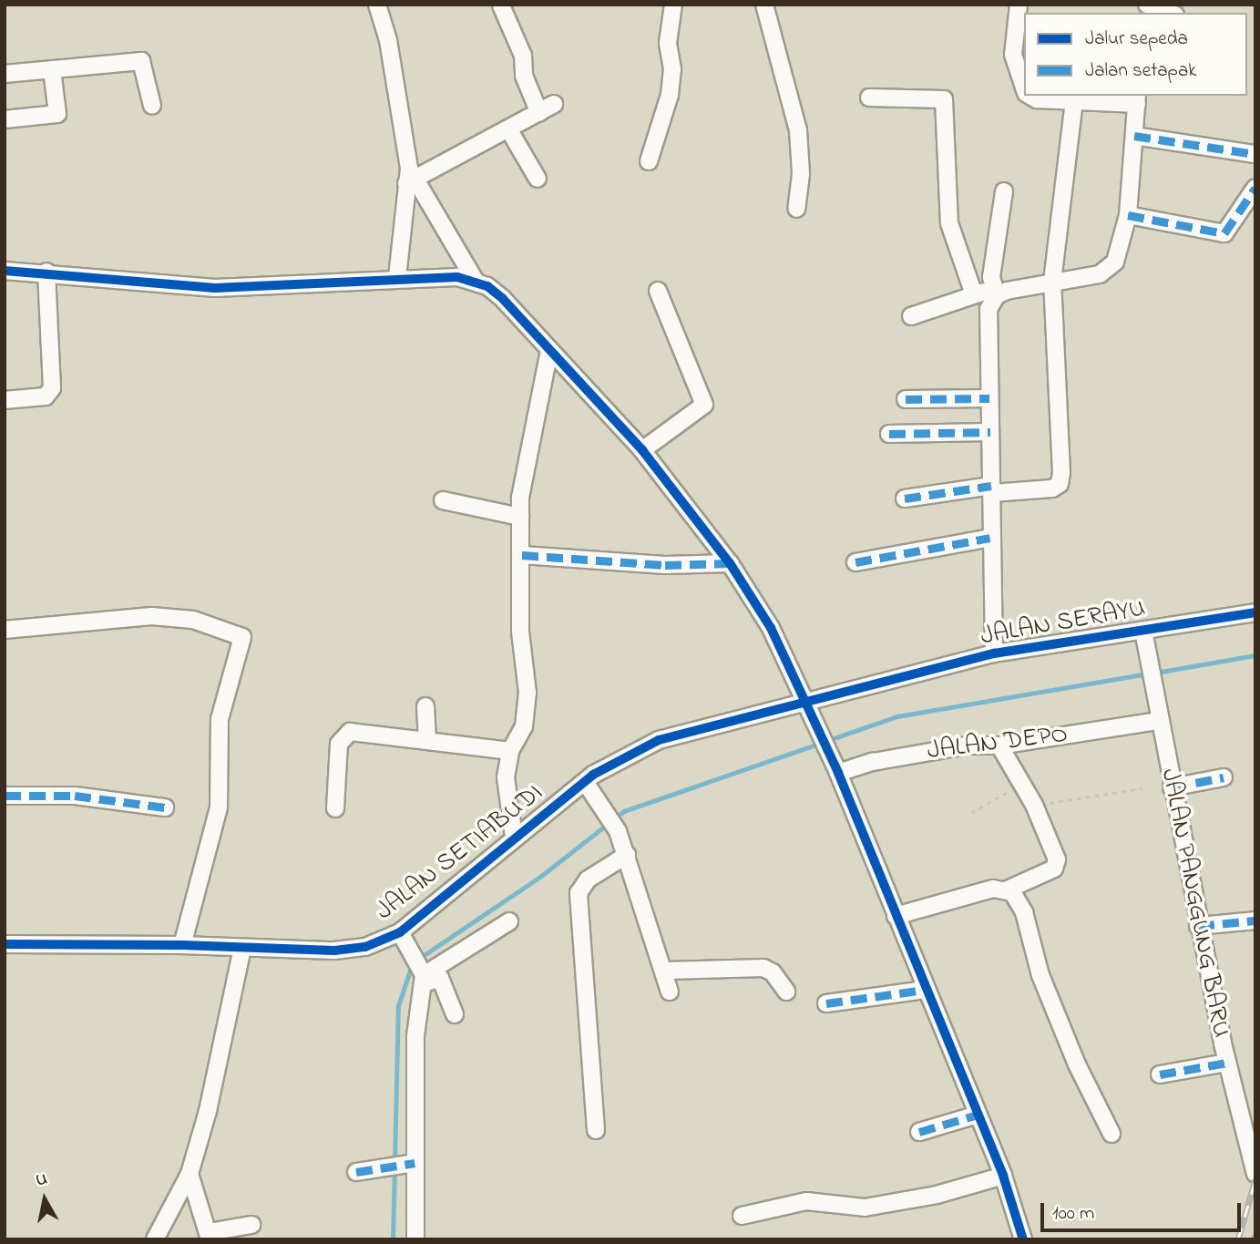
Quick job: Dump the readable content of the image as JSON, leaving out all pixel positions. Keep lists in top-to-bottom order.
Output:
{
  "streets": {
    "street": [
      "JALAN SERAYU",
      "JALAN DEPO",
      "JALAN SETIABUDI",
      "JALAN PANGGUNG BARU"
    ]
  },
  "crossings": [
    ["JALAN SERAYU", "JALAN SETIABUDI"],
    ["JALAN SERAYU", "JALAN PANGGUNG BARU"],
    ["JALAN DEPO", "JALAN PANGGUNG BARU"]
  ],
  "legend": ["Jalur sepeda", "Jalan setapak"],
  "scale_bar": "100 m",
  "north": "top"
}
